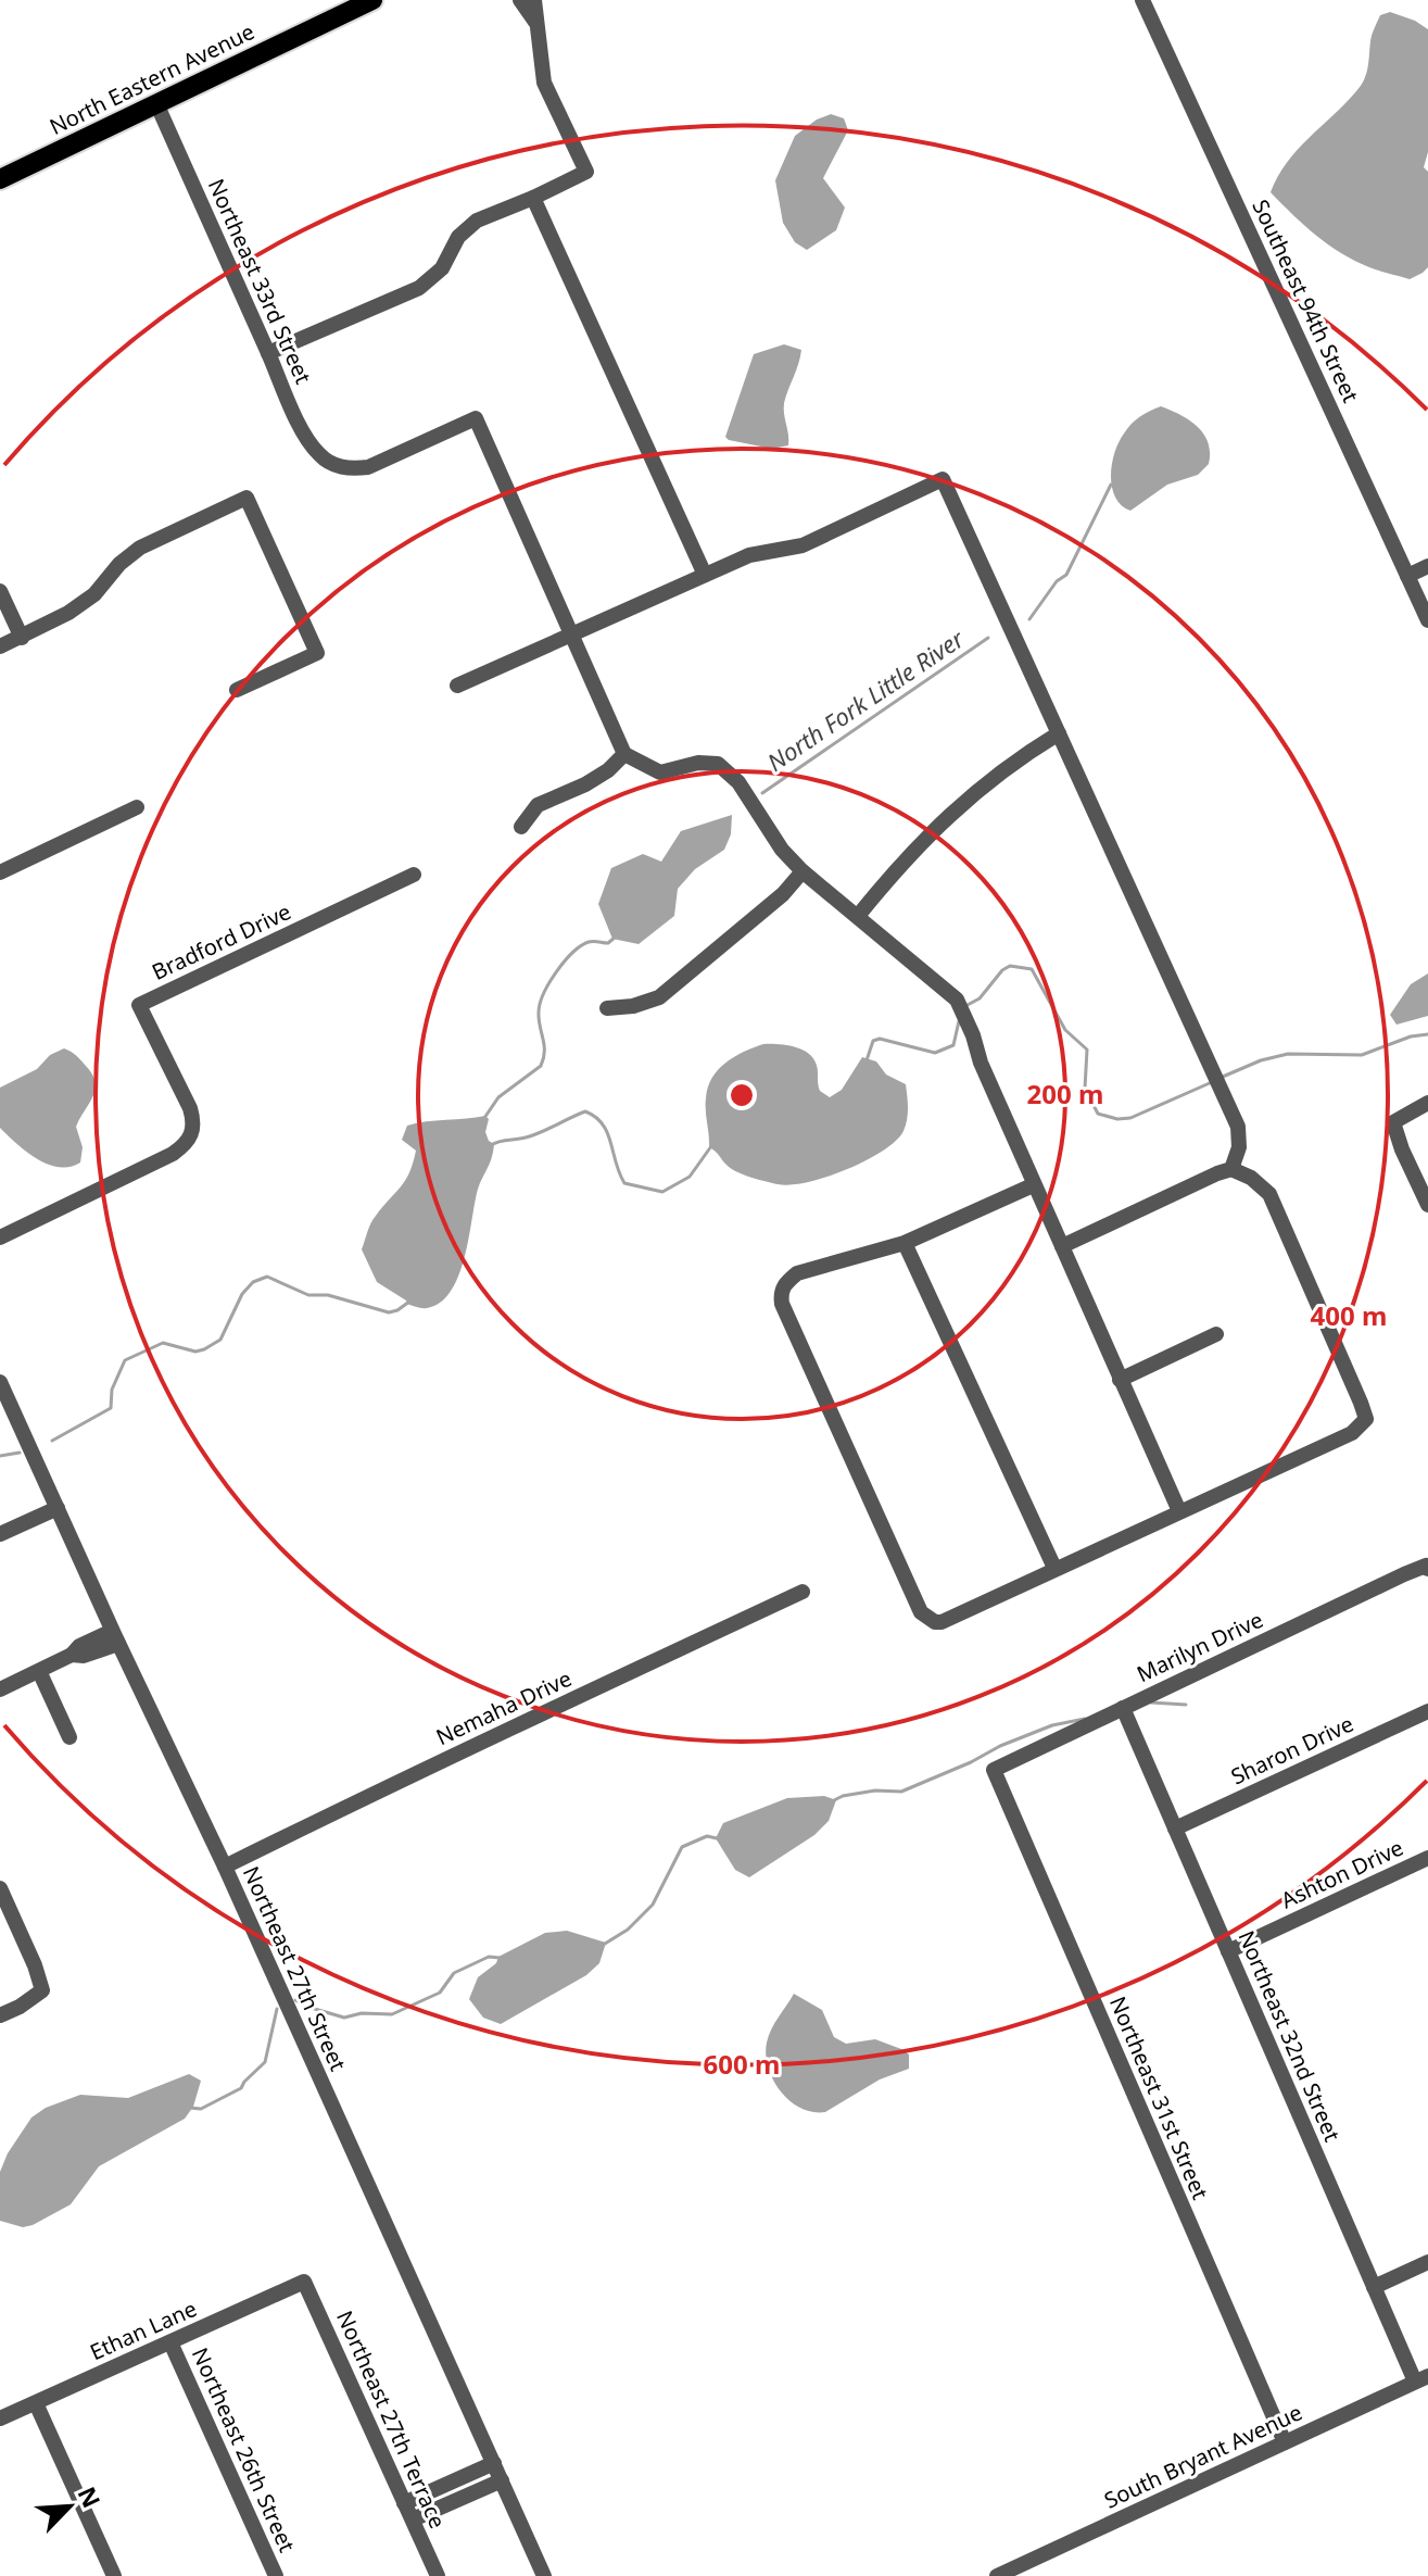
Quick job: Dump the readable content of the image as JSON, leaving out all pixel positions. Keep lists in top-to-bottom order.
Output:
{
  "streets": {
    "main road": ["North Eastern Avenue"],
    "street": [
      "Northeast 33rd Street",
      "Southeast 94th Street",
      "Bradford Drive",
      "Marilyn Drive",
      "Nemaha Drive",
      "Sharon Drive",
      "Ashton Drive",
      "Northeast 27th Street",
      "Northeast 32nd Street",
      "Northeast 31st Street",
      "Ethan Lane",
      "Northeast 27th Terrace",
      "Northeast 26th Street",
      "South Bryant Avenue"
    ]
  },
  "crossings": [
    ["North Eastern Avenue", "Northeast 33rd Street"],
    ["Marilyn Drive", "Northeast 32nd Street"],
    ["Marilyn Drive", "Northeast 31st Street"],
    ["Nemaha Drive", "Northeast 27th Street"],
    ["Sharon Drive", "Northeast 32nd Street"],
    ["Ashton Drive", "Northeast 32nd Street"],
    ["Northeast 32nd Street", "South Bryant Avenue"],
    ["Northeast 31st Street", "South Bryant Avenue"],
    ["Ethan Lane", "Northeast 27th Terrace"],
    ["Ethan Lane", "Northeast 26th Street"]
  ],
  "water": ["North Fork Little River"],
  "north": "top right",
  "rings": ["200 m", "400 m", "600 m"]
}
